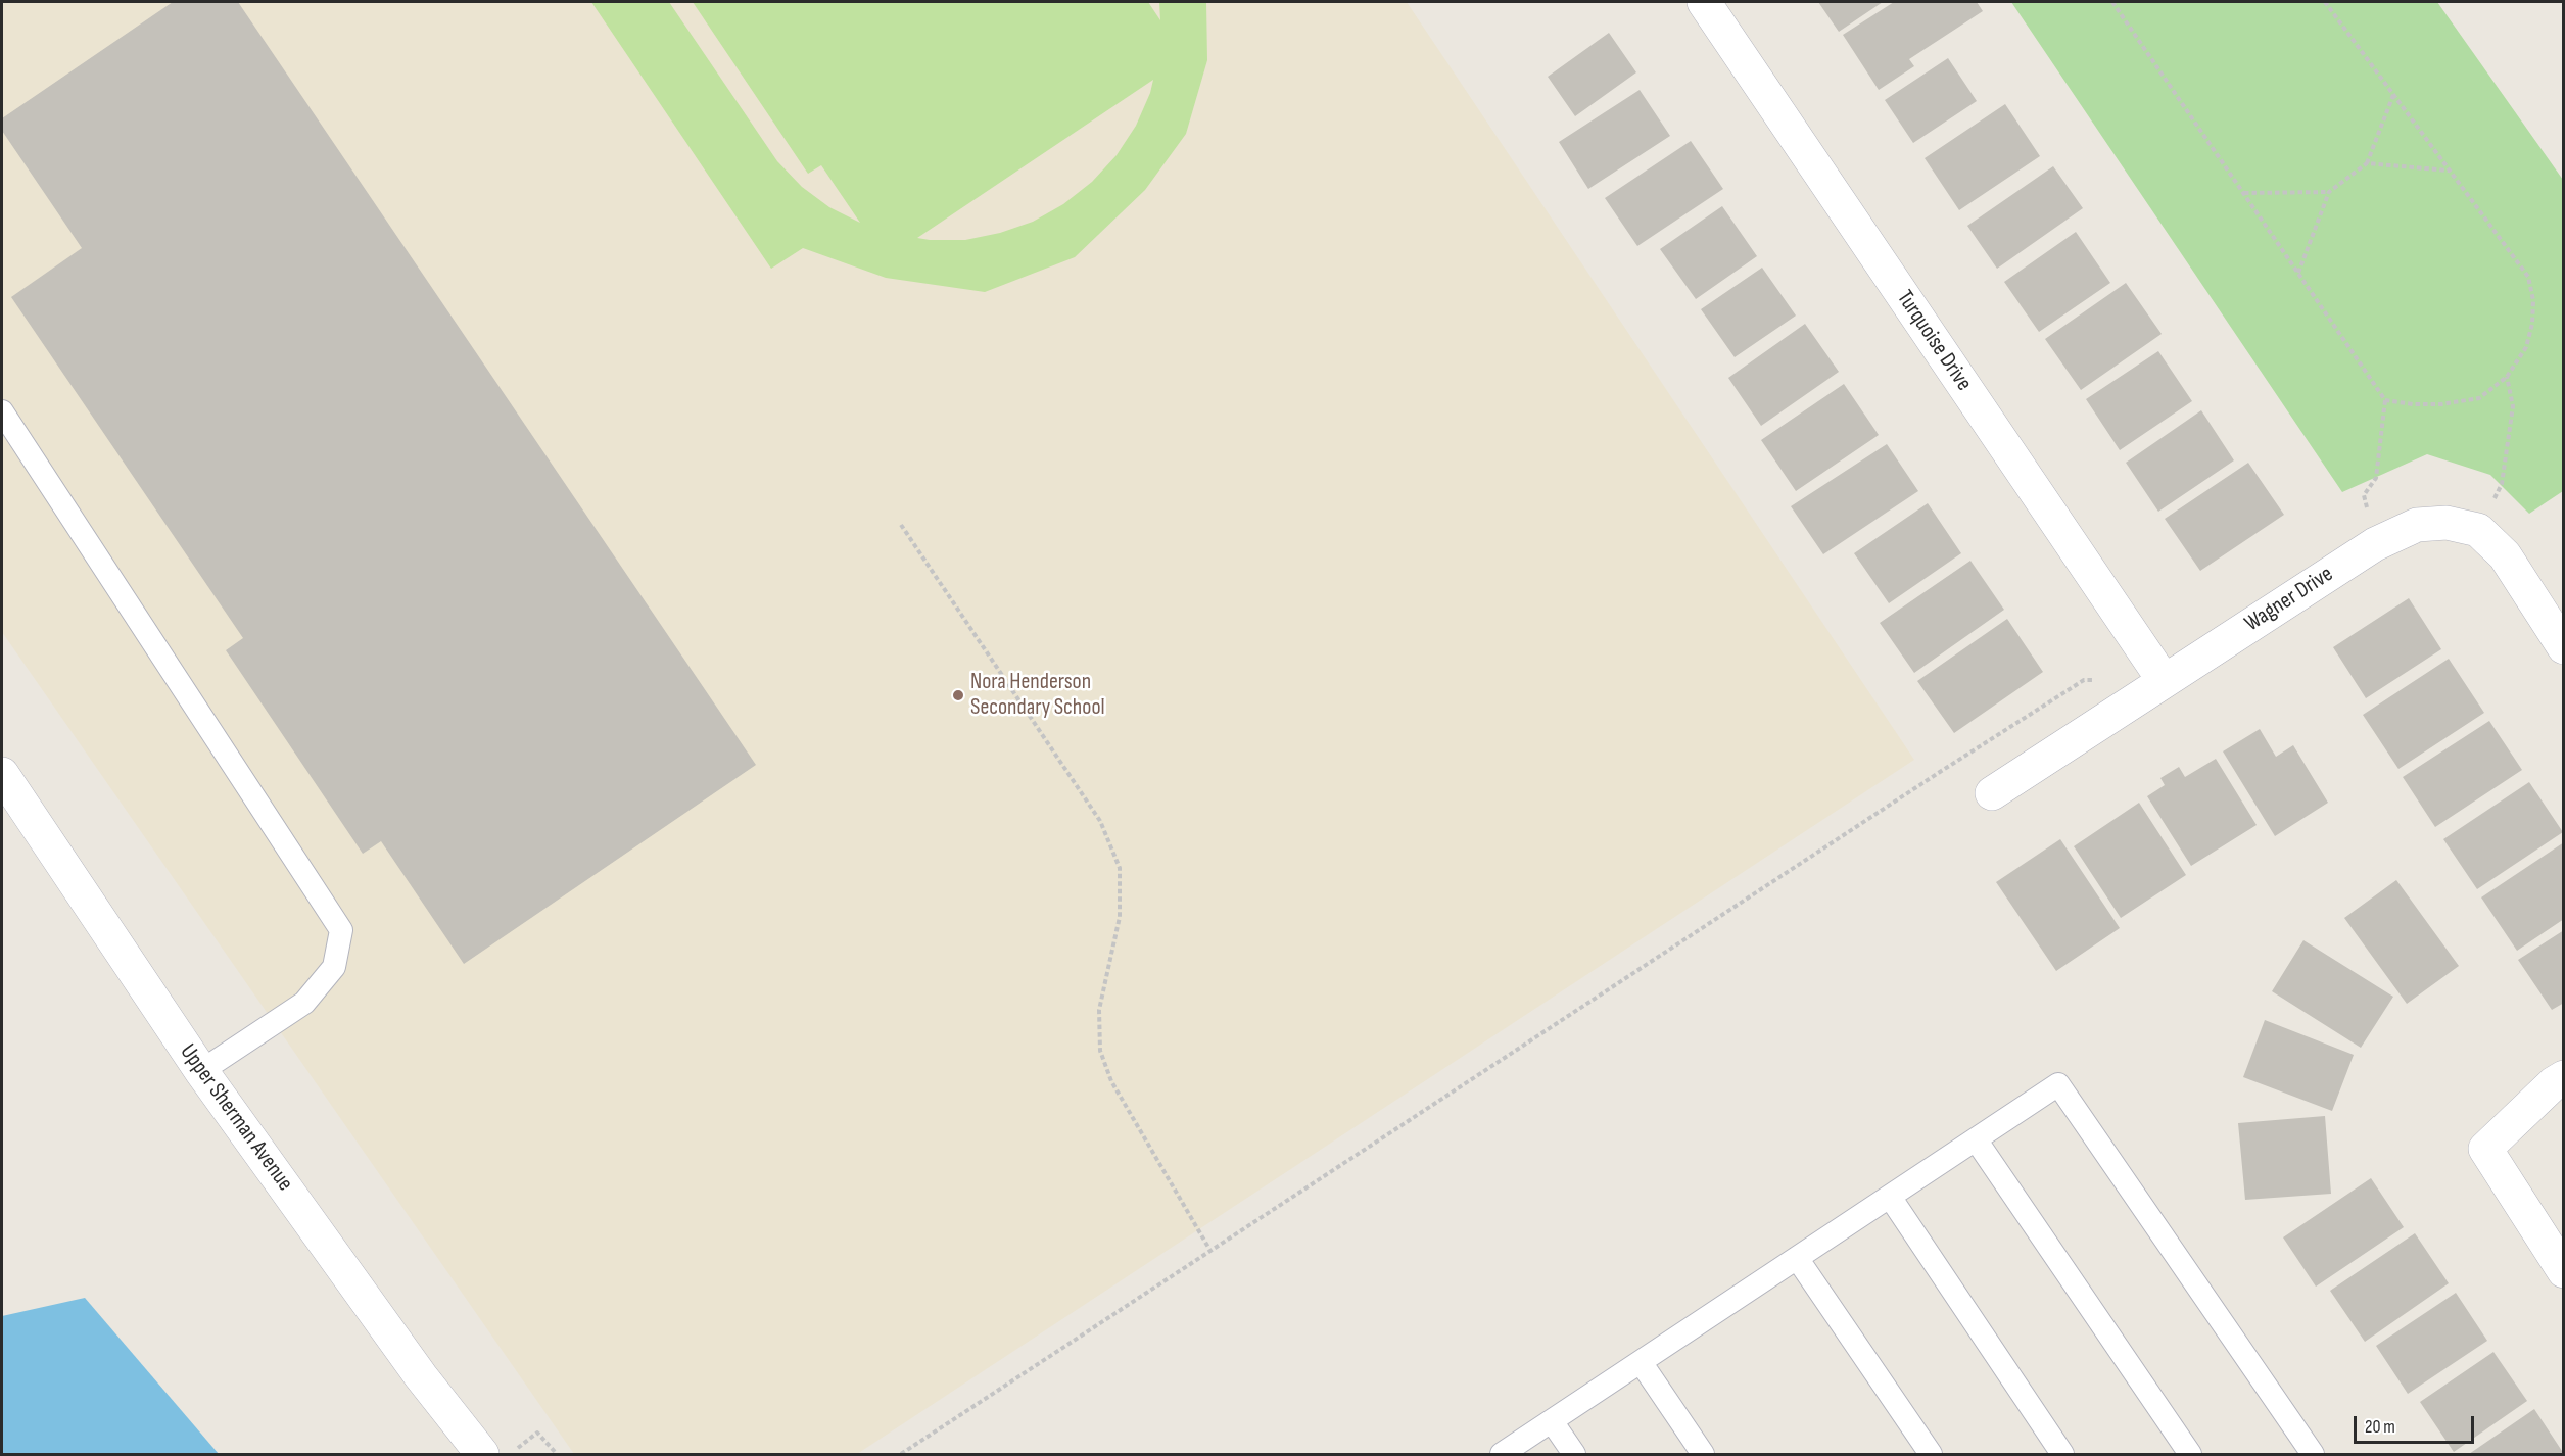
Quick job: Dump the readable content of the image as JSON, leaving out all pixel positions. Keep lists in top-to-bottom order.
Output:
{
  "streets": {
    "street": ["Turquoise Drive", "Wagner Drive", "Upper Sherman Avenue"]
  },
  "crossings": [
    ["Turquoise Drive", "Wagner Drive"]
  ],
  "places": ["Nora Henderson Secondary School"],
  "scale_bar": "20 m"
}
